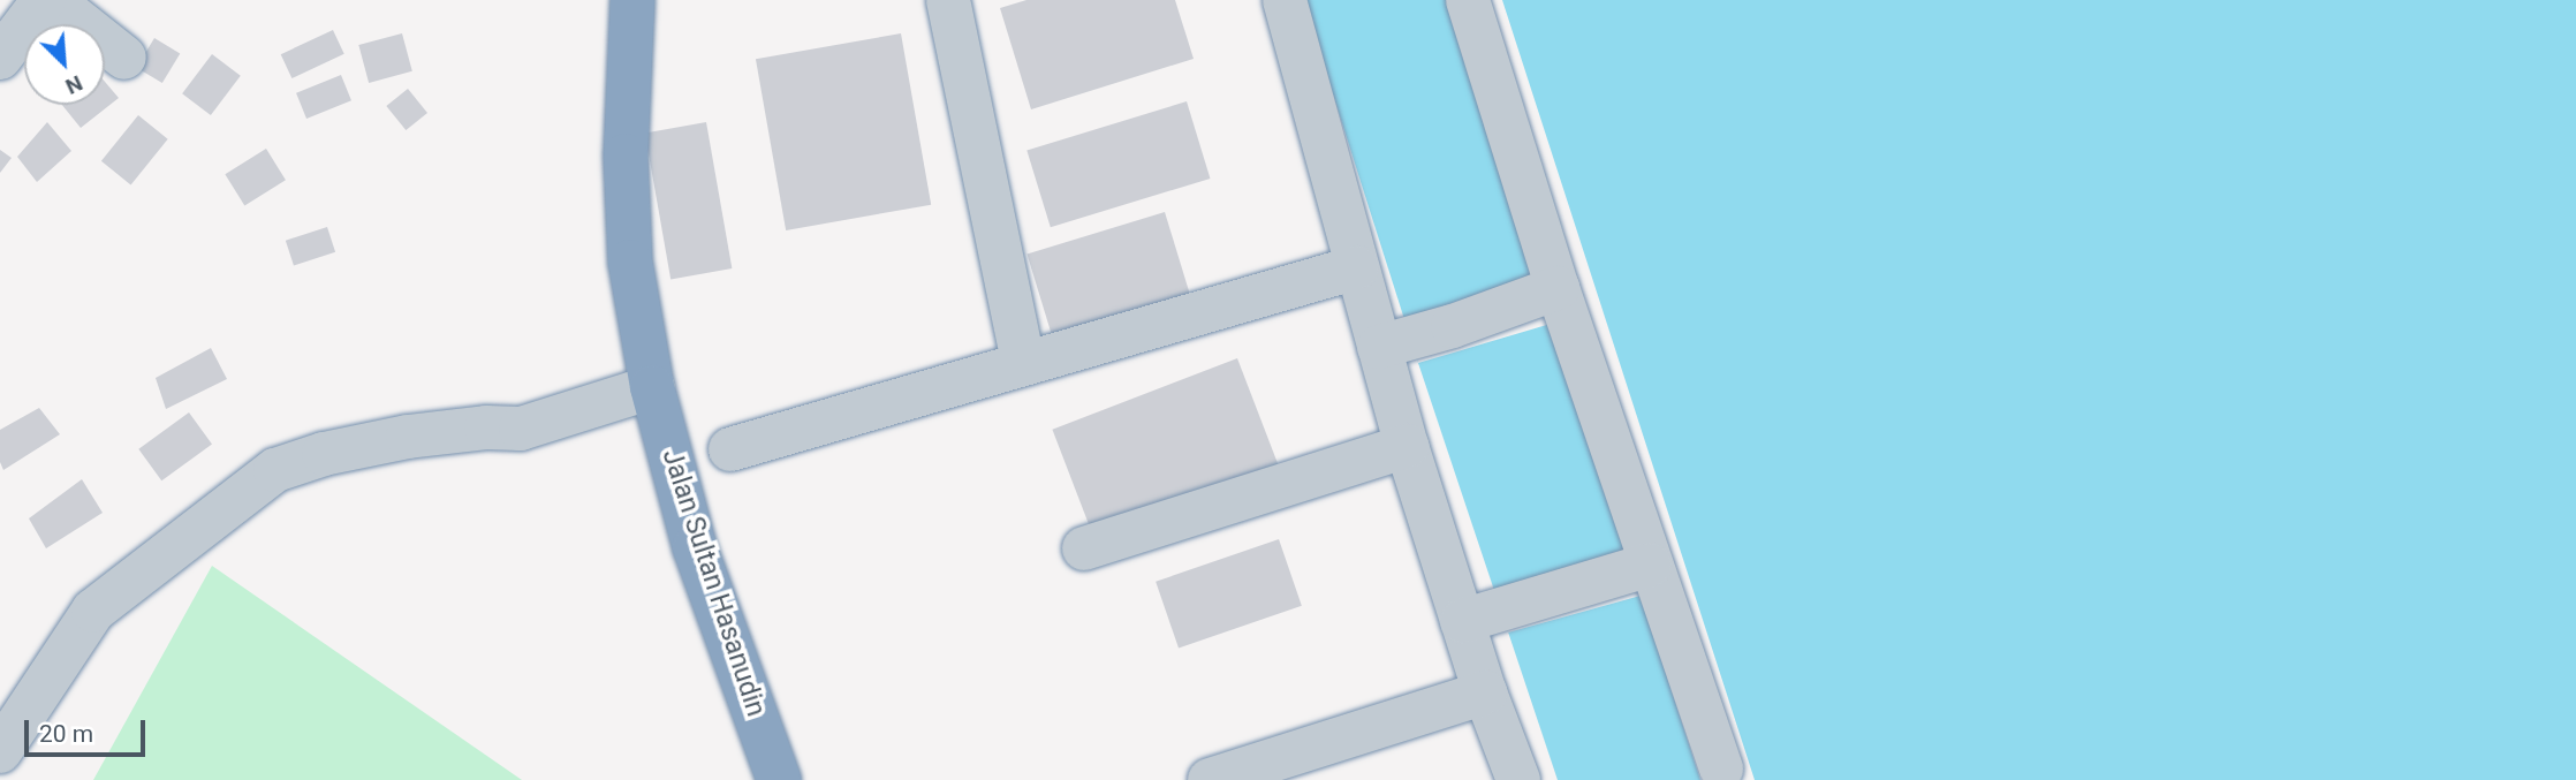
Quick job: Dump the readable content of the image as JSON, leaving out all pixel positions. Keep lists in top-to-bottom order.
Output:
{
  "streets": {
    "highway": ["Jalan Sultan Hasanudin"]
  },
  "scale_bar": "20 m",
  "north": "bottom right"
}
